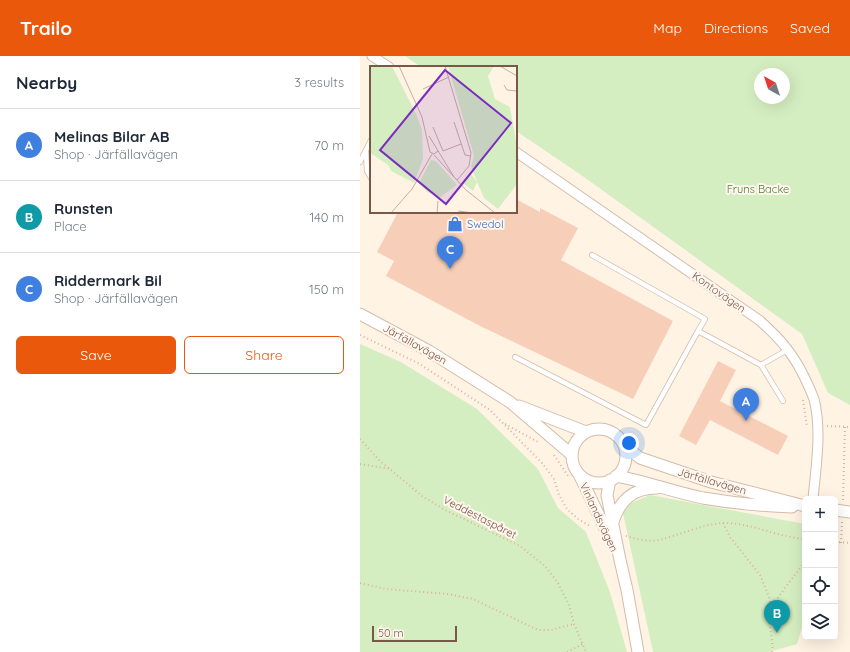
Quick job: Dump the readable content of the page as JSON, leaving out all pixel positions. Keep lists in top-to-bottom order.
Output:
{
  "streets": {
    "street": ["Kontovägen", "Järfällavägen", "Vinlandsvägen"],
    "path": ["Veddestaspåret"]
  },
  "crossings": [
    ["Järfällavägen", "Vinlandsvägen"]
  ],
  "parks": ["Fruns Backe"],
  "places": {
    "shop": ["Swedol"]
  },
  "scale_bar": "50 m",
  "north": "top left",
  "page": {
    "header": "Trailo",
    "nav": ["Map", "Directions", "Saved"],
    "heading": ["Nearby", "3 results"],
    "list": [
      {
        "mark": "A",
        "name": "Melinas Bilar AB",
        "note": "Shop · Järfällavägen",
        "value": "70 m"
      },
      {
        "mark": "B",
        "name": "Runsten",
        "note": "Place",
        "value": "140 m"
      },
      {
        "mark": "C",
        "name": "Riddermark Bil",
        "note": "Shop · Järfällavägen",
        "value": "150 m"
      }
    ],
    "pins": ["C", "A", "B"],
    "buttons": ["Save", "Share"],
    "map_buttons": ["+", "−"],
    "scale": "50 m"
  }
}
